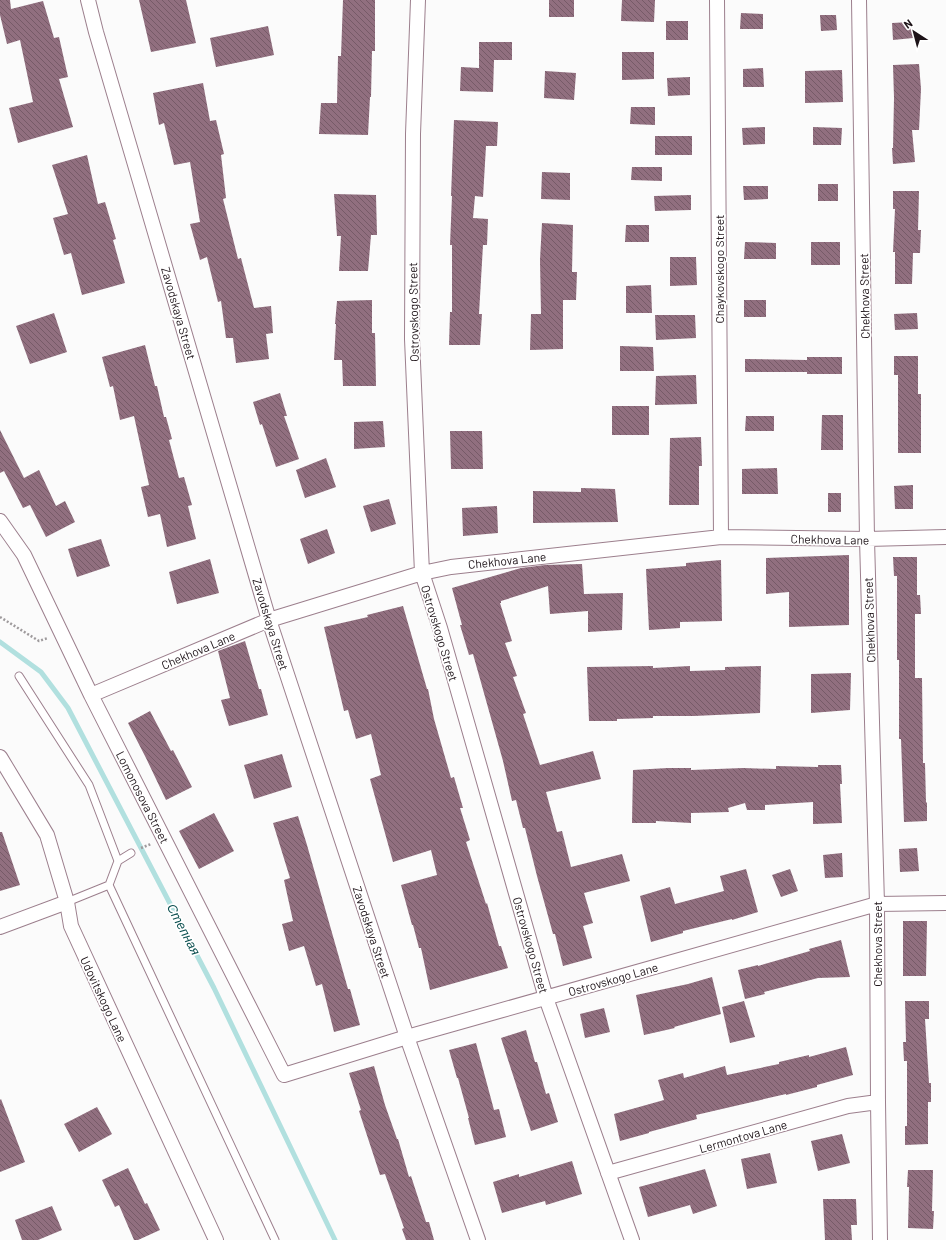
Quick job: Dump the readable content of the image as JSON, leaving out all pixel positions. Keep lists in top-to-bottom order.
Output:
{
  "streets": {
    "street": [
      "Chaykovskogo Street",
      "Chekhova Street",
      "Ostrovskogo Street",
      "Zavodskaya Street",
      "Chekhova Lane",
      "Lomonosova Street",
      "Ostrovskogo Lane",
      "Udovitskogo Lane",
      "Lermontova Lane"
    ]
  },
  "crossings": [
    ["Chaykovskogo Street", "Chekhova Lane"],
    ["Chekhova Street", "Chekhova Lane"],
    ["Chekhova Street", "Ostrovskogo Lane"],
    ["Chekhova Street", "Lermontova Lane"],
    ["Ostrovskogo Street", "Chekhova Lane"],
    ["Ostrovskogo Street", "Ostrovskogo Lane"],
    ["Ostrovskogo Street", "Lermontova Lane"],
    ["Zavodskaya Street", "Chekhova Lane"],
    ["Zavodskaya Street", "Ostrovskogo Lane"],
    ["Chekhova Lane", "Lomonosova Street"],
    ["Lomonosova Street", "Ostrovskogo Lane"]
  ],
  "water": ["Степная"],
  "north": "top left"
}
